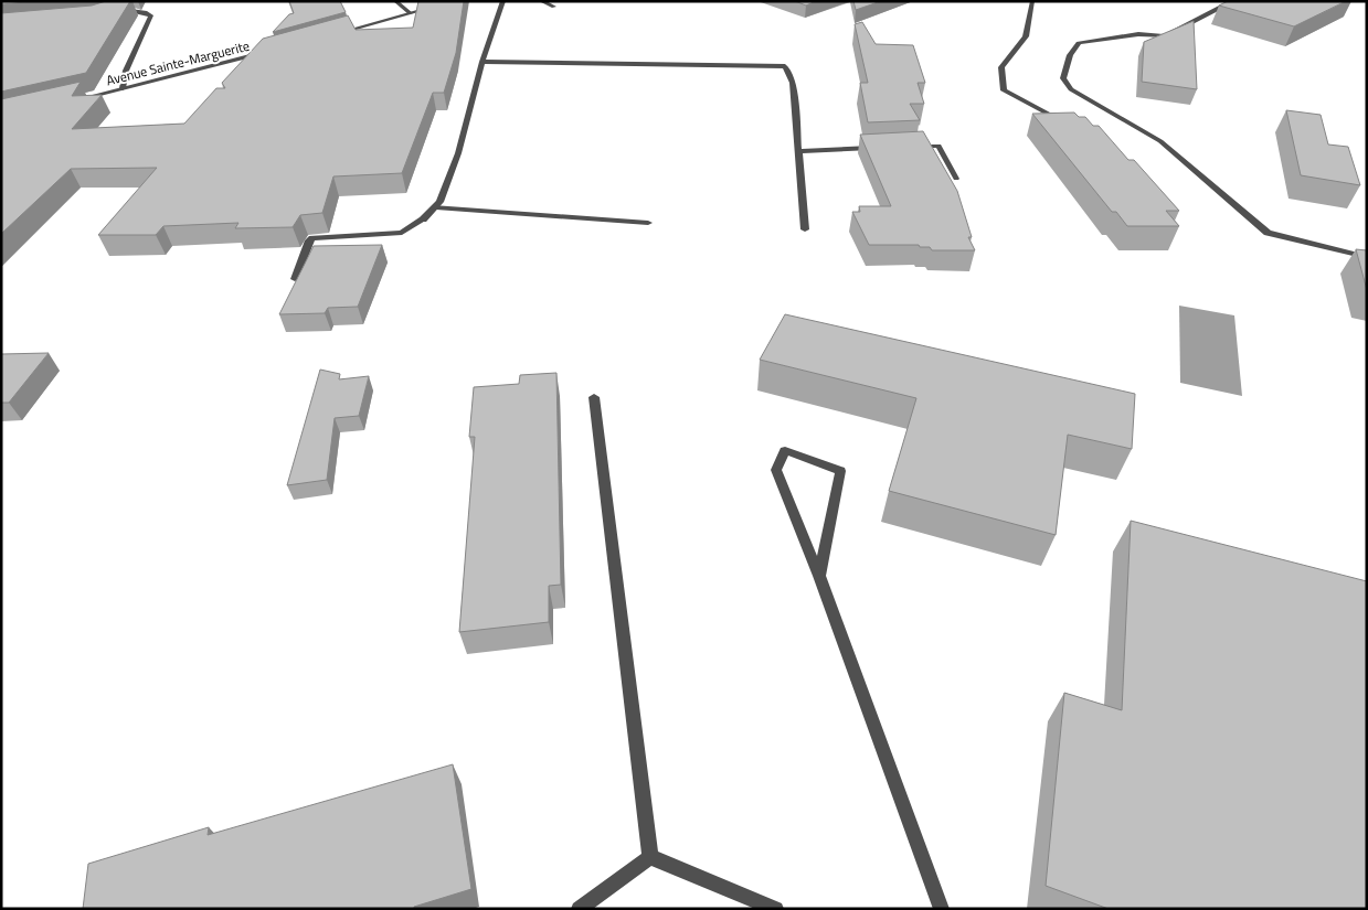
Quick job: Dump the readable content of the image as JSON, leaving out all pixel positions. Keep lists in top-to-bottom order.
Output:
{
  "streets": {
    "street": ["Avenue Sainte-Marguerite"]
  }
}
